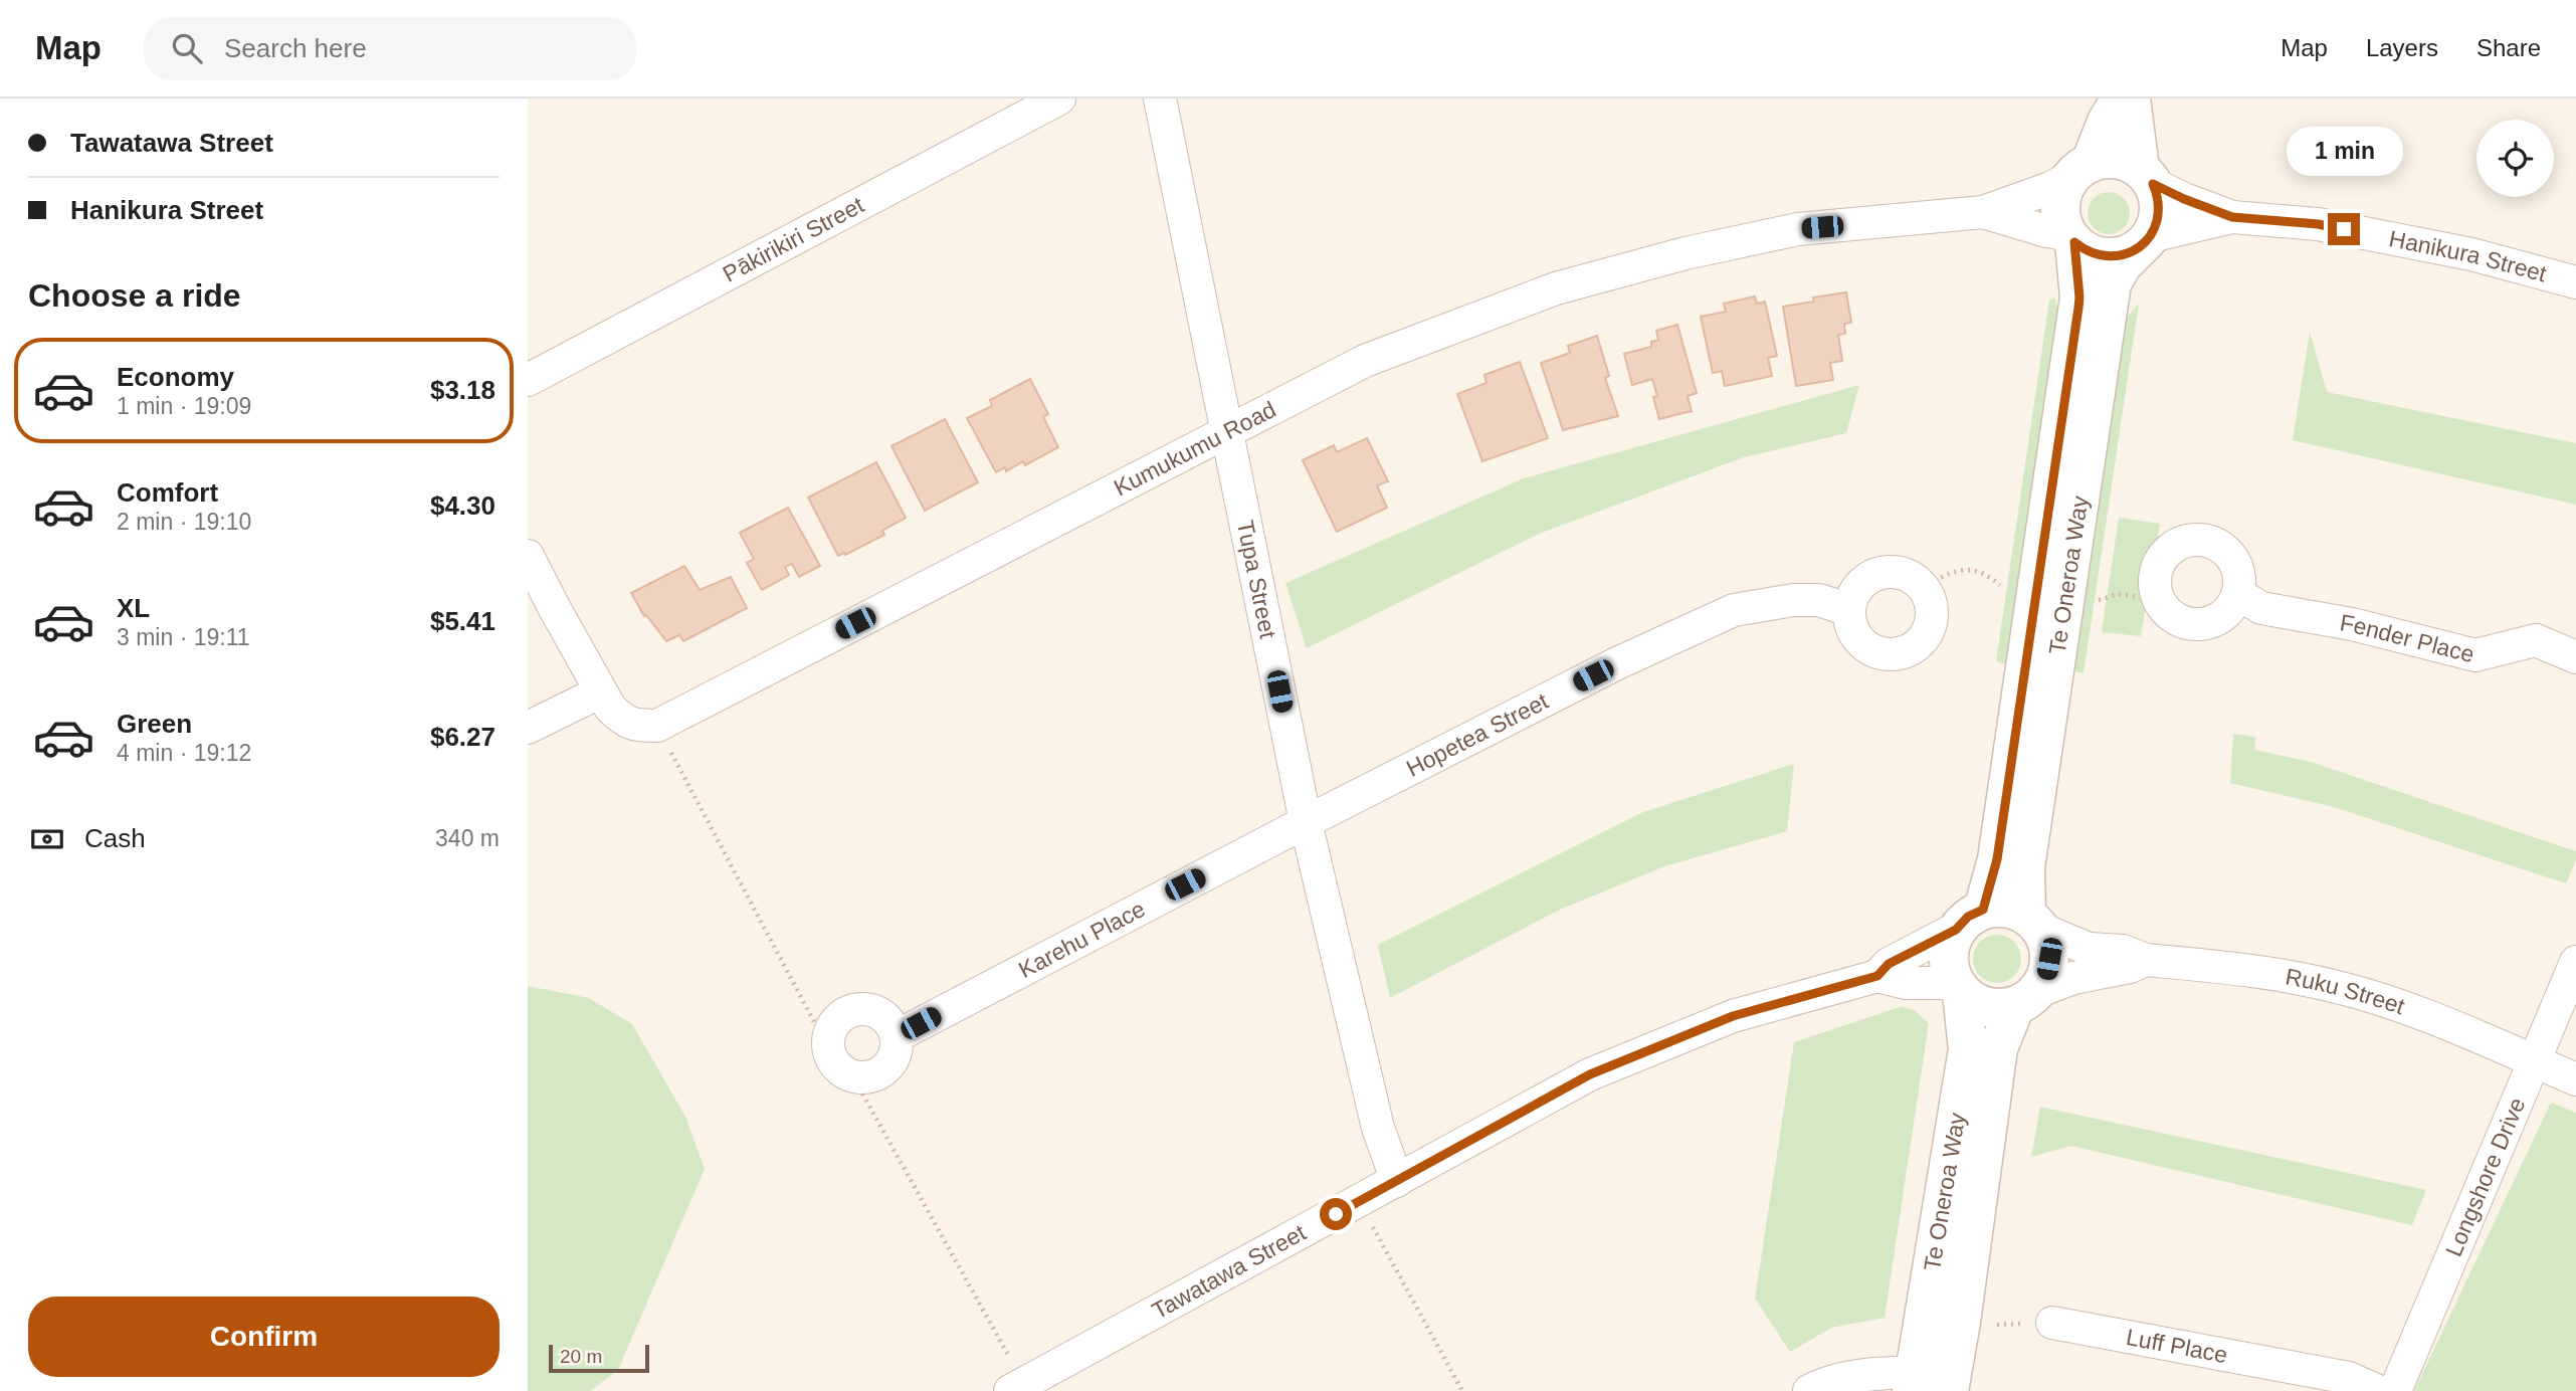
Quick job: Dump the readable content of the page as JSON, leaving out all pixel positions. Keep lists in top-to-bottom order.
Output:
{
  "streets": {
    "street": [
      "Pākirikiri Street",
      "Hanikura Street",
      "Kumukumu Road",
      "Te Oneroa Way",
      "Tupa Street",
      "Fender Place",
      "Hopetea Street",
      "Karehu Place",
      "Ruku Street",
      "Longshore Drive",
      "Tawatawa Street",
      "Luff Place"
    ]
  },
  "crossings": [
    ["Hanikura Street", "Kumukumu Road"],
    ["Hanikura Street", "Te Oneroa Way"],
    ["Kumukumu Road", "Te Oneroa Way"],
    ["Kumukumu Road", "Tupa Street"],
    ["Te Oneroa Way", "Ruku Street"],
    ["Te Oneroa Way", "Tawatawa Street"],
    ["Tupa Street", "Hopetea Street"],
    ["Tupa Street", "Karehu Place"],
    ["Tupa Street", "Tawatawa Street"],
    ["Hopetea Street", "Karehu Place"],
    ["Ruku Street", "Longshore Drive"],
    ["Ruku Street", "Tawatawa Street"]
  ],
  "scale_bar": "20 m",
  "page": {
    "header": "Map",
    "search": "Search here",
    "nav": ["Map", "Layers", "Share"],
    "banner": ["Tawatawa Street", "Hanikura Street"],
    "bubble": "1 min",
    "heading": "Choose a ride",
    "list": [
      {
        "name": "Economy",
        "note": "1 min · 19:09",
        "value": "$3.18"
      },
      {
        "name": "Comfort",
        "note": "2 min · 19:10",
        "value": "$4.30"
      },
      {
        "name": "XL",
        "note": "3 min · 19:11",
        "value": "$5.41"
      },
      {
        "name": "Green",
        "note": "4 min · 19:12",
        "value": "$6.27"
      }
    ],
    "pay": ["Cash", "340 m"],
    "buttons": "Confirm",
    "scale": "20 m"
  }
}
